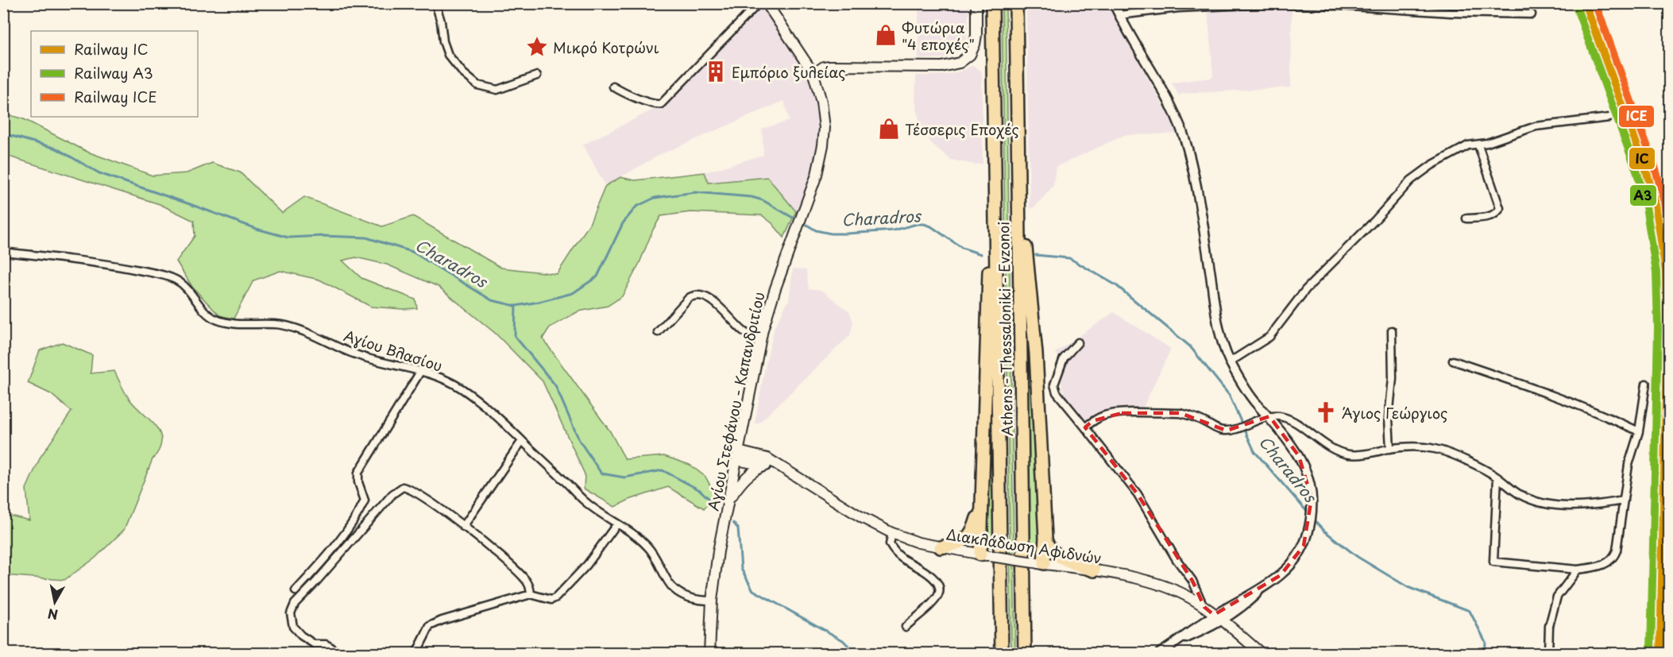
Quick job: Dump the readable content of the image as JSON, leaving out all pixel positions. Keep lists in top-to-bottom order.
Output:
{
  "streets": {
    "highway": ["Athens - Thessaloniki - Evzonoi"],
    "main road": ["Αγίου Στεφάνου - Καπανδριτίου", "Διακλάδωση Αφιδνών"],
    "street": ["Αγίου Βλασίου"]
  },
  "crossings": [
    ["Αγίου Βλασίου", "Αγίου Στεφάνου - Καπανδριτίου"],
    ["Αγίου Στεφάνου - Καπανδριτίου", "Διακλάδωση Αφιδνών"]
  ],
  "water": ["Charadros"],
  "places": {
    "shop": ["Φυτώρια \"4 εποχές\"", "Τέσσερις Εποχές"],
    "place": ["Μικρό Κοτρώνι"],
    "building": ["Εμπόριο ξυλείας"],
    "church": ["Άγιος Γεώργιος"]
  },
  "lines": ["rail line IC", "rail line ICE", "rail line A3"],
  "legend": ["Railway IC", "Railway A3", "Railway ICE"],
  "north": "bottom"
}
